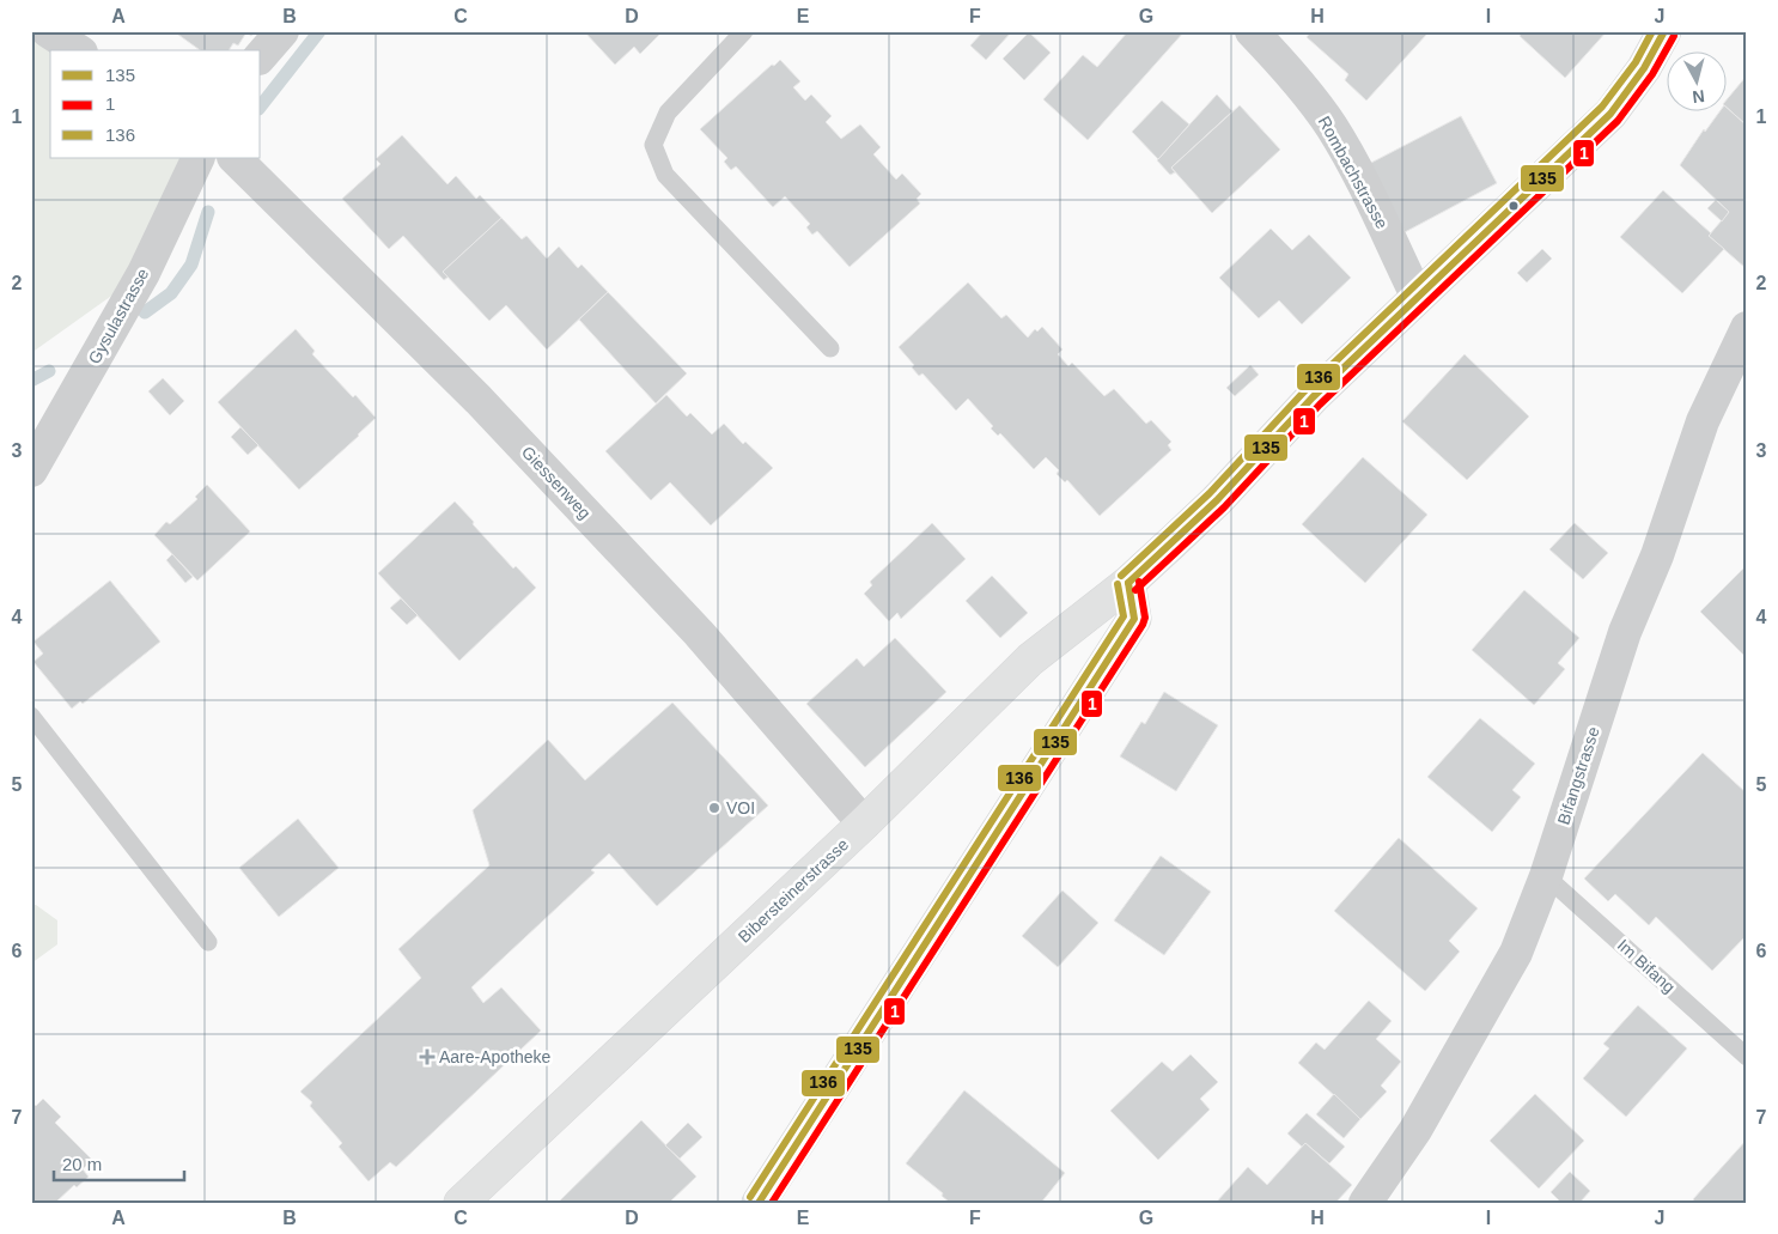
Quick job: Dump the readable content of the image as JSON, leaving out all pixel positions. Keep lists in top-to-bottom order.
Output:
{
  "streets": {
    "main road": ["Bibersteinerstrasse"],
    "street": [
      "Rombachstrasse",
      "Gysulastrasse",
      "Giessenweg",
      "Bifangstrasse"
    ],
    "lane": ["Im Bifang"]
  },
  "crossings": [
    ["Rombachstrasse", "Bibersteinerstrasse"],
    ["Giessenweg", "Bibersteinerstrasse"],
    ["Bifangstrasse", "Im Bifang"]
  ],
  "places": {
    "other": ["VOI"],
    "health": ["Aare-Apotheke"]
  },
  "lines": ["transit line 135", "transit line 136", "transit line 1"],
  "legend": ["135", "1", "136"],
  "scale_bar": "20 m",
  "north": "bottom",
  "grid": {
    "columns": [
      "A",
      "B",
      "C",
      "D",
      "E",
      "F",
      "G",
      "H",
      "I",
      "J"
    ],
    "rows": [
      "1",
      "2",
      "3",
      "4",
      "5",
      "6",
      "7"
    ]
  }
}
